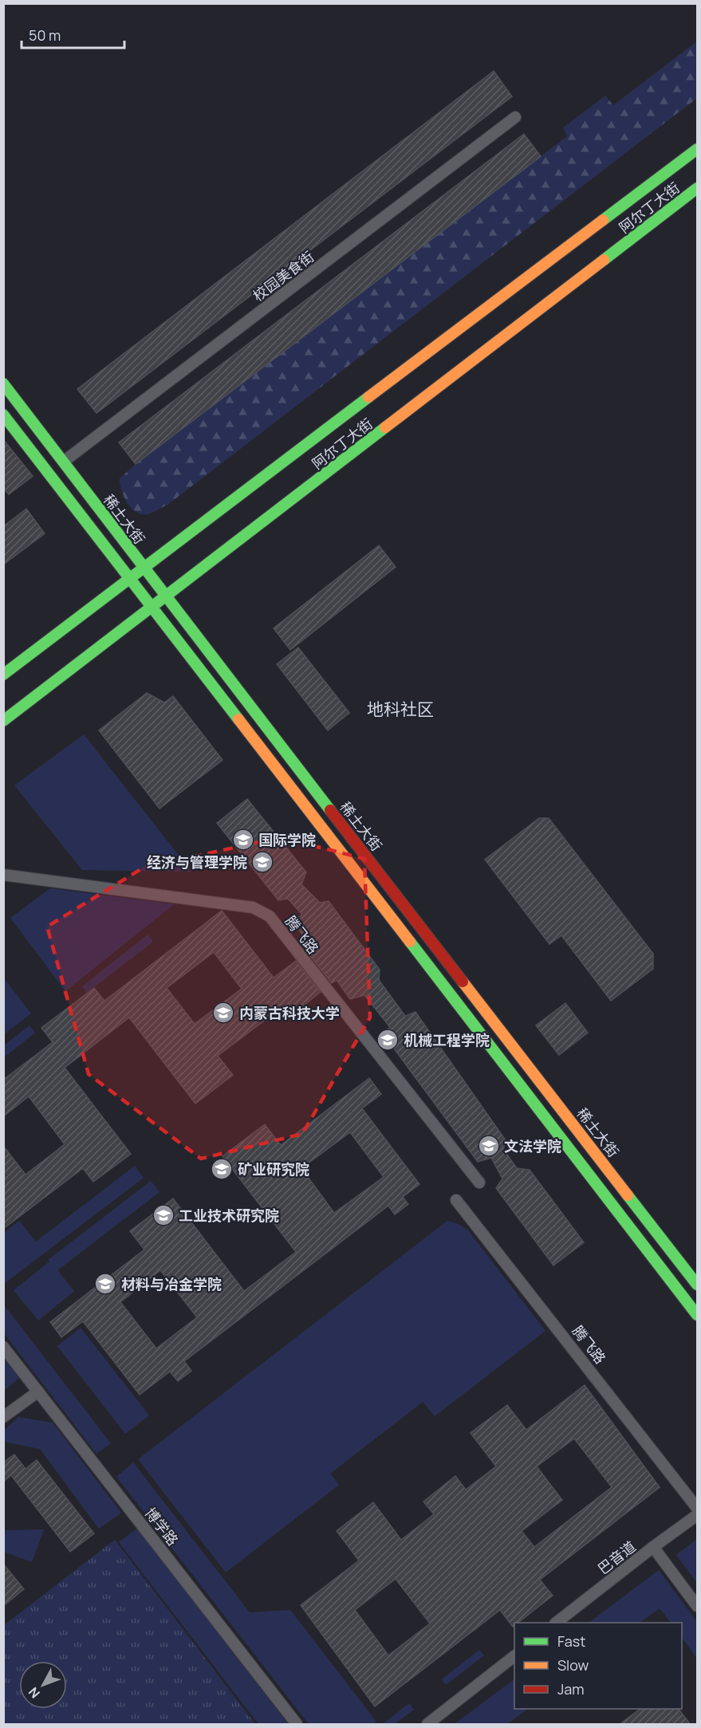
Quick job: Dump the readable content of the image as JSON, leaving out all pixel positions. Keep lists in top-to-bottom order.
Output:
{
  "streets": {
    "main road": ["阿尔丁大街", "稀土大街"],
    "street": [
      "校园美食街",
      "腾飞路",
      "博学路",
      "巴音道"
    ]
  },
  "crossings": [
    ["阿尔丁大街", "稀土大街"]
  ],
  "districts": ["地科社区"],
  "places": {
    "school or university": [
      "国际学院",
      "经济与管理学院",
      "内蒙古科技大学",
      "机械工程学院",
      "文法学院",
      "矿业研究院",
      "工业技术研究院",
      "材料与冶金学院"
    ]
  },
  "legend": ["Fast", "Slow", "Jam"],
  "scale_bar": "50 m",
  "north": "bottom left"
}
